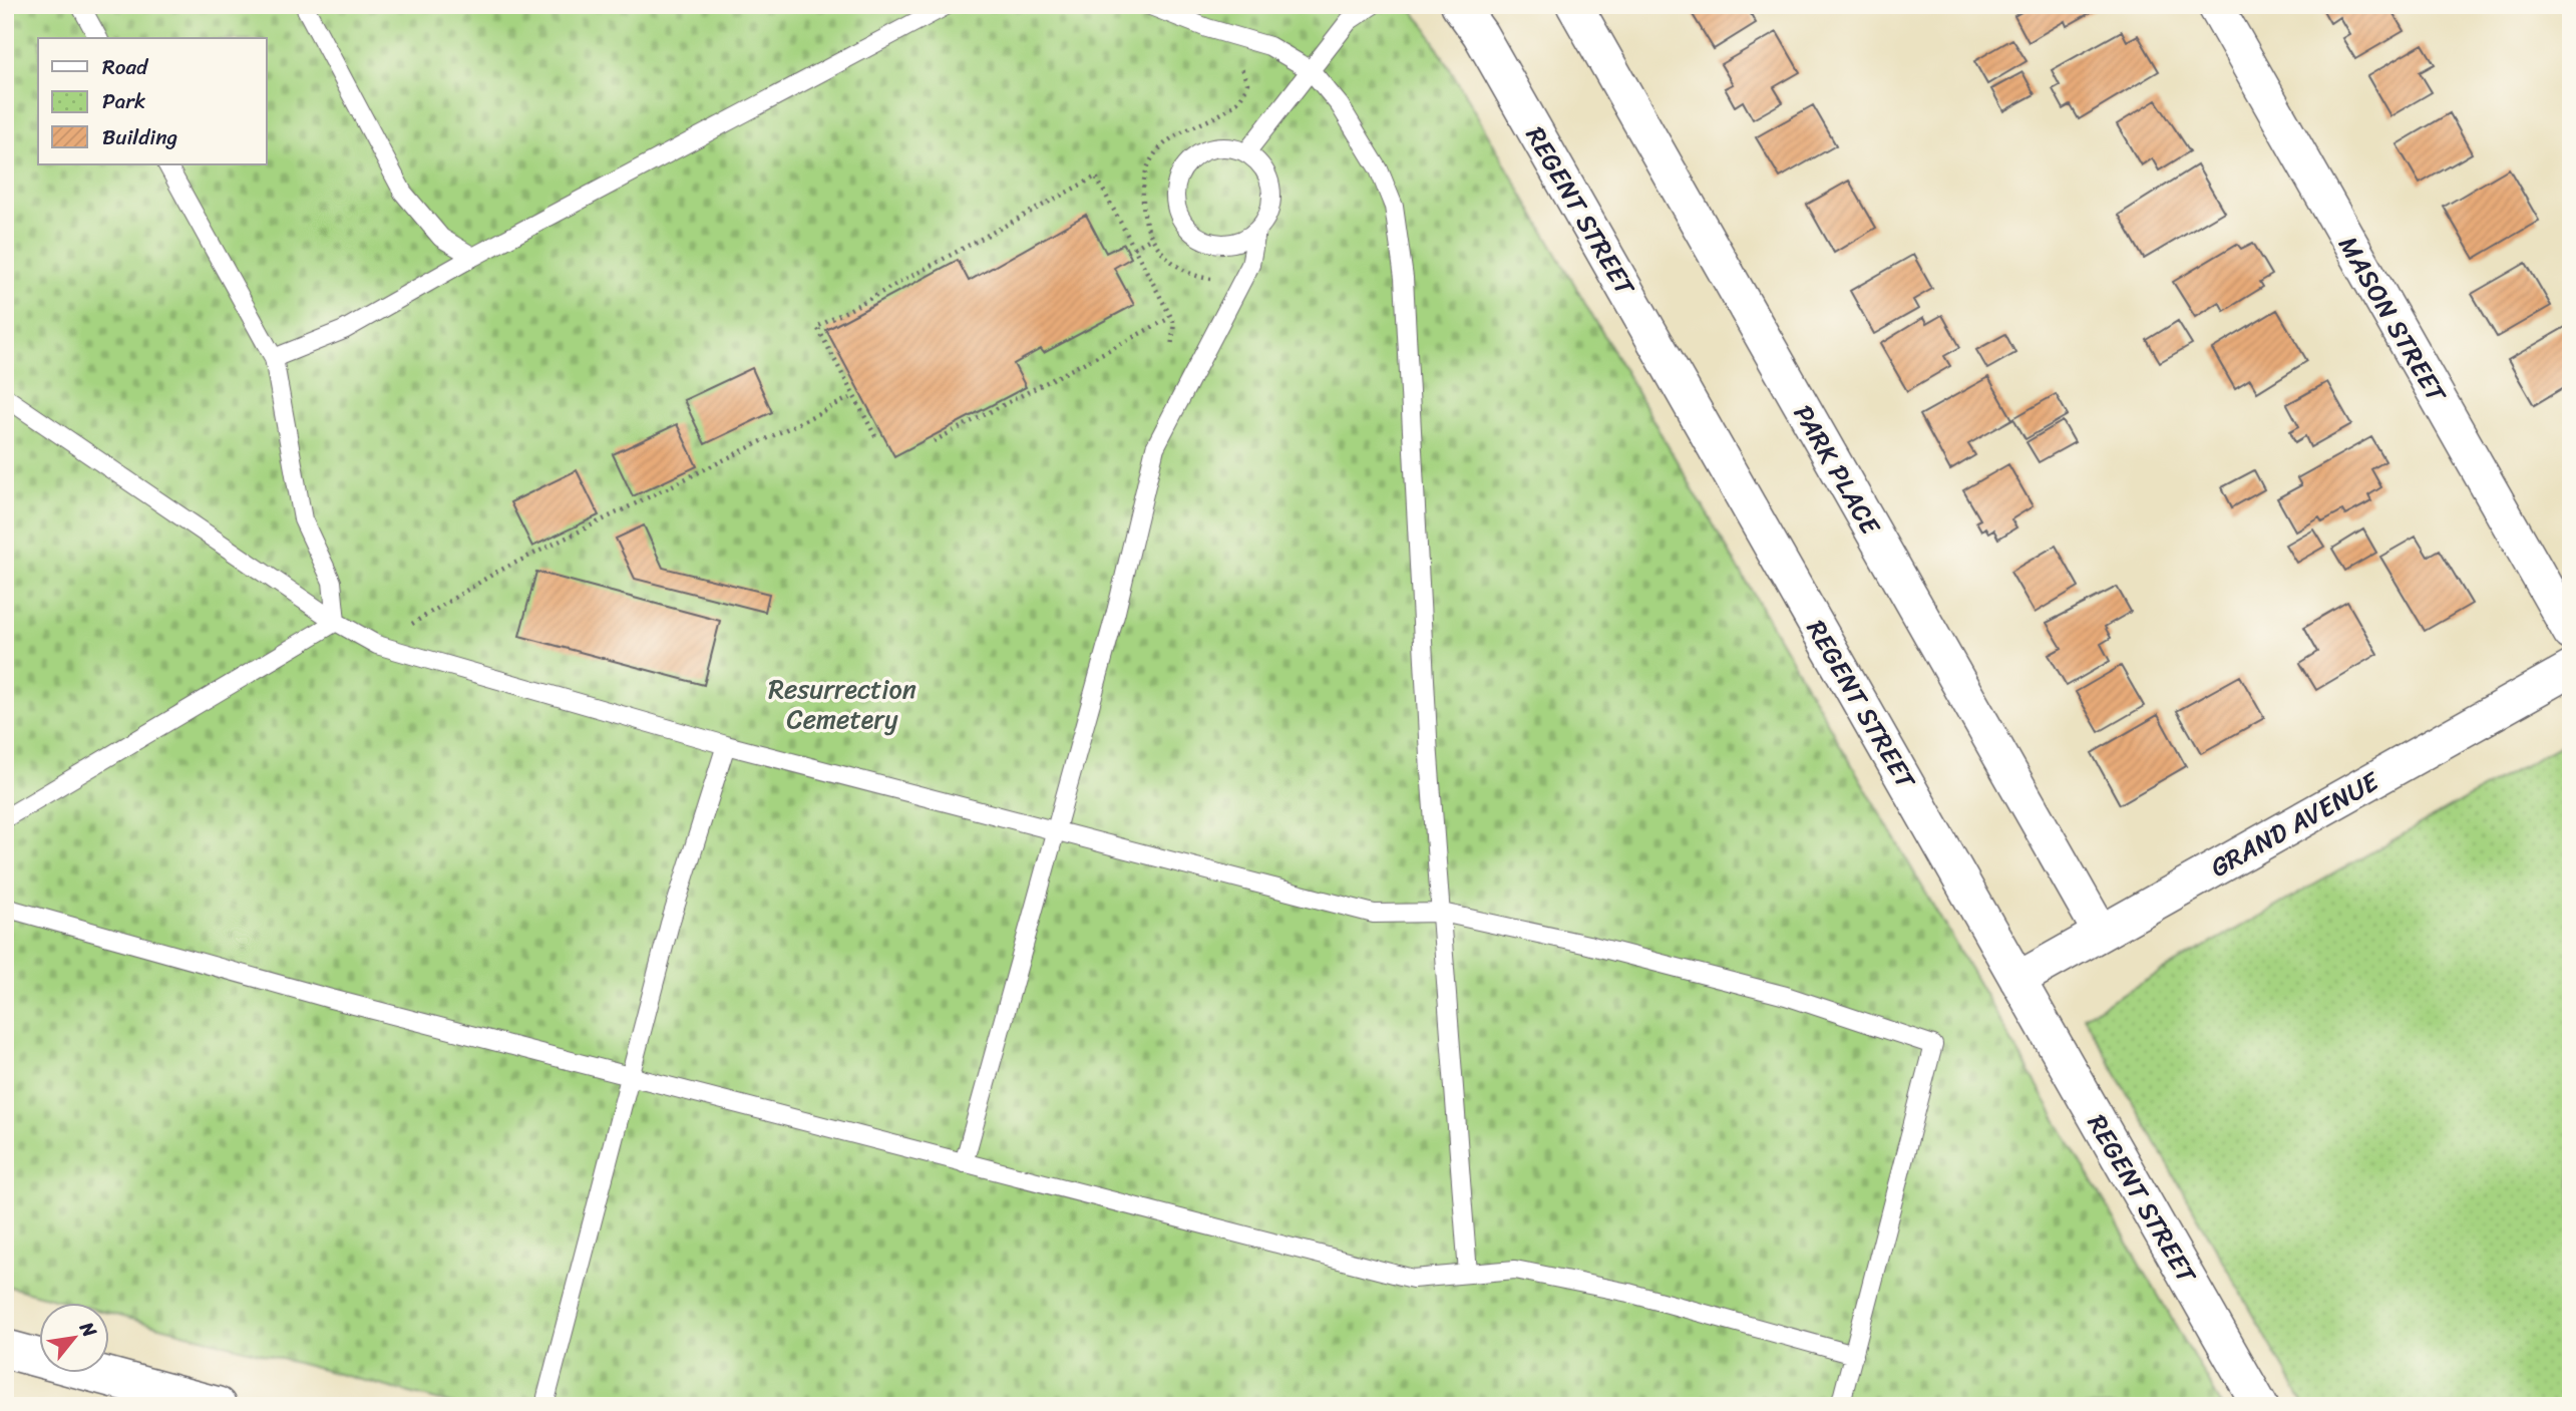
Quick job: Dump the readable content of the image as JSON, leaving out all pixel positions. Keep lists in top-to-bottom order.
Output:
{
  "streets": {
    "street": [
      "REGENT STREET",
      "MASON STREET",
      "PARK PLACE",
      "GRAND AVENUE"
    ]
  },
  "crossings": [
    ["REGENT STREET", "GRAND AVENUE"],
    ["PARK PLACE", "GRAND AVENUE"]
  ],
  "parks": ["Resurrection Cemetery"],
  "legend": ["Road", "Park", "Building"],
  "north": "top right"
}
